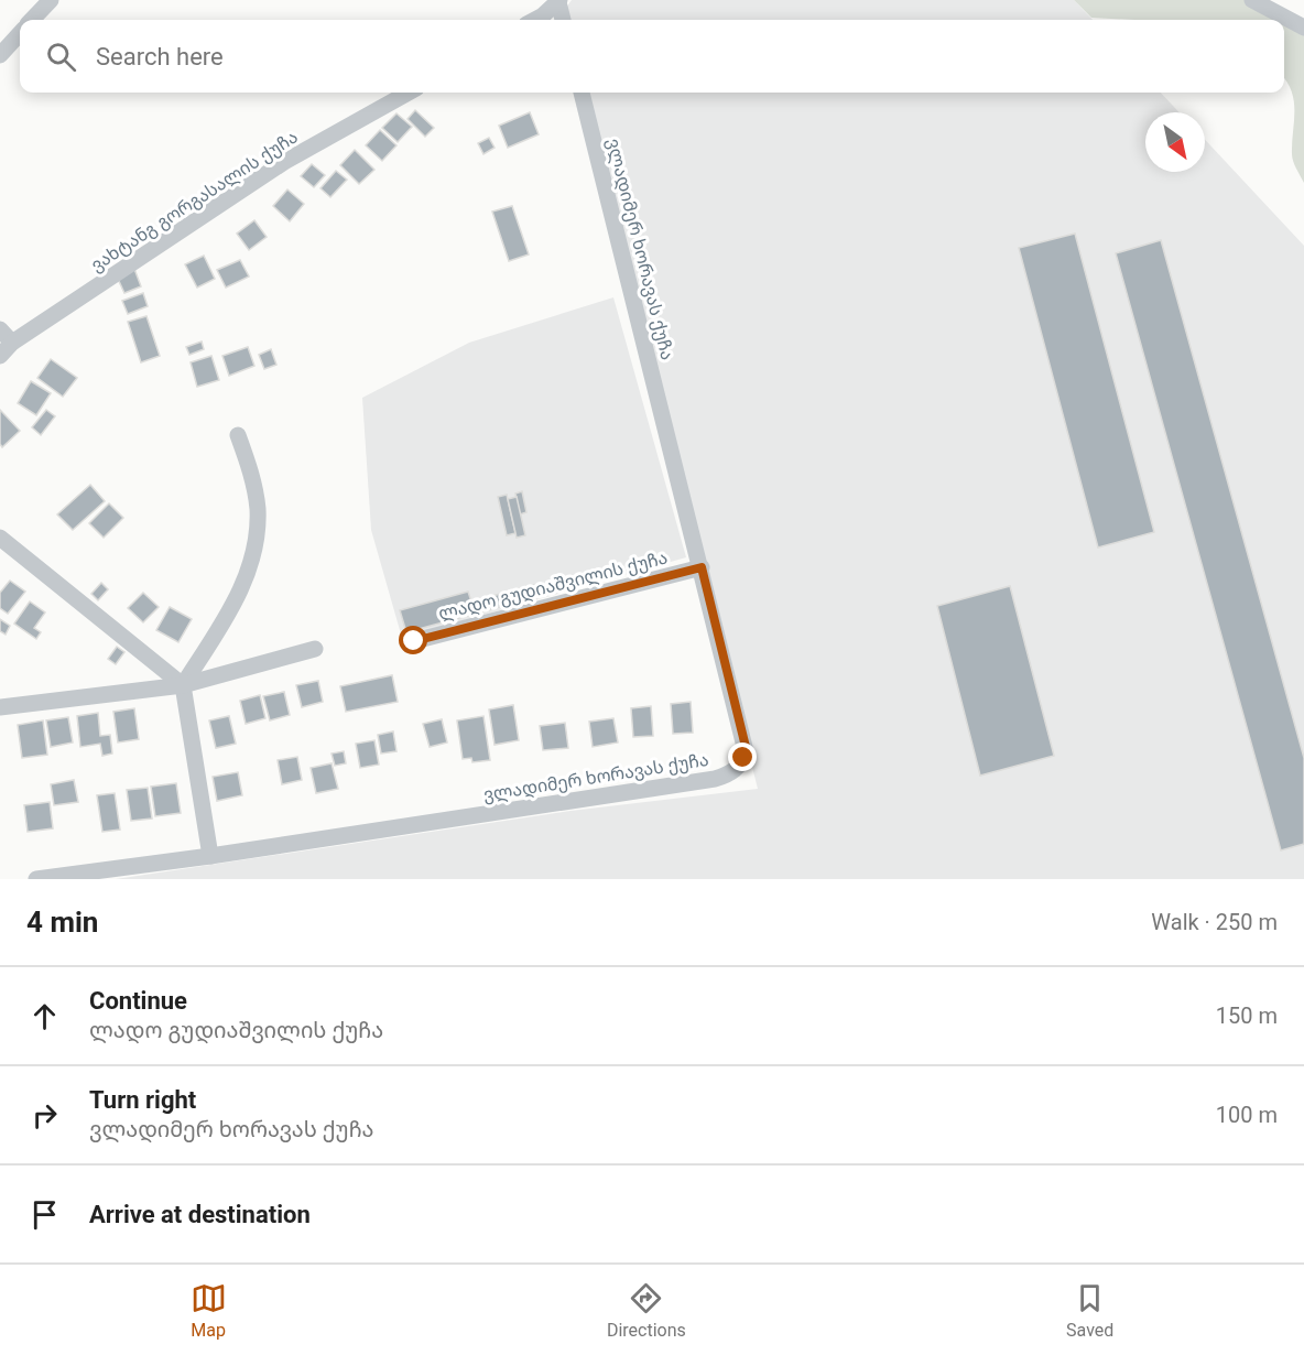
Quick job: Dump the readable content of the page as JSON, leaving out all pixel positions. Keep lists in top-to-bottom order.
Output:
{
  "streets": {
    "street": ["ვახტანგ გორგასალის ქუჩა", "ვლადიმერ ხორავას ქუჩა", "ლადო გუდიაშვილის ქუჩა"]
  },
  "crossings": [
    ["ვლადიმერ ხორავას ქუჩა", "ლადო გუდიაშვილის ქუჩა"]
  ],
  "north": "bottom right",
  "page": {
    "search": "Search here",
    "heading": ["4 min", "Walk · 250 m"],
    "list": [
      ["Continue", "ლადო გუდიაშვილის ქუჩა", "150 m"],
      ["Turn right", "ვლადიმერ ხორავას ქუჩა", "100 m"],
      "Arrive at destination"
    ],
    "nav": ["Map", "Directions", "Saved"]
  }
}
